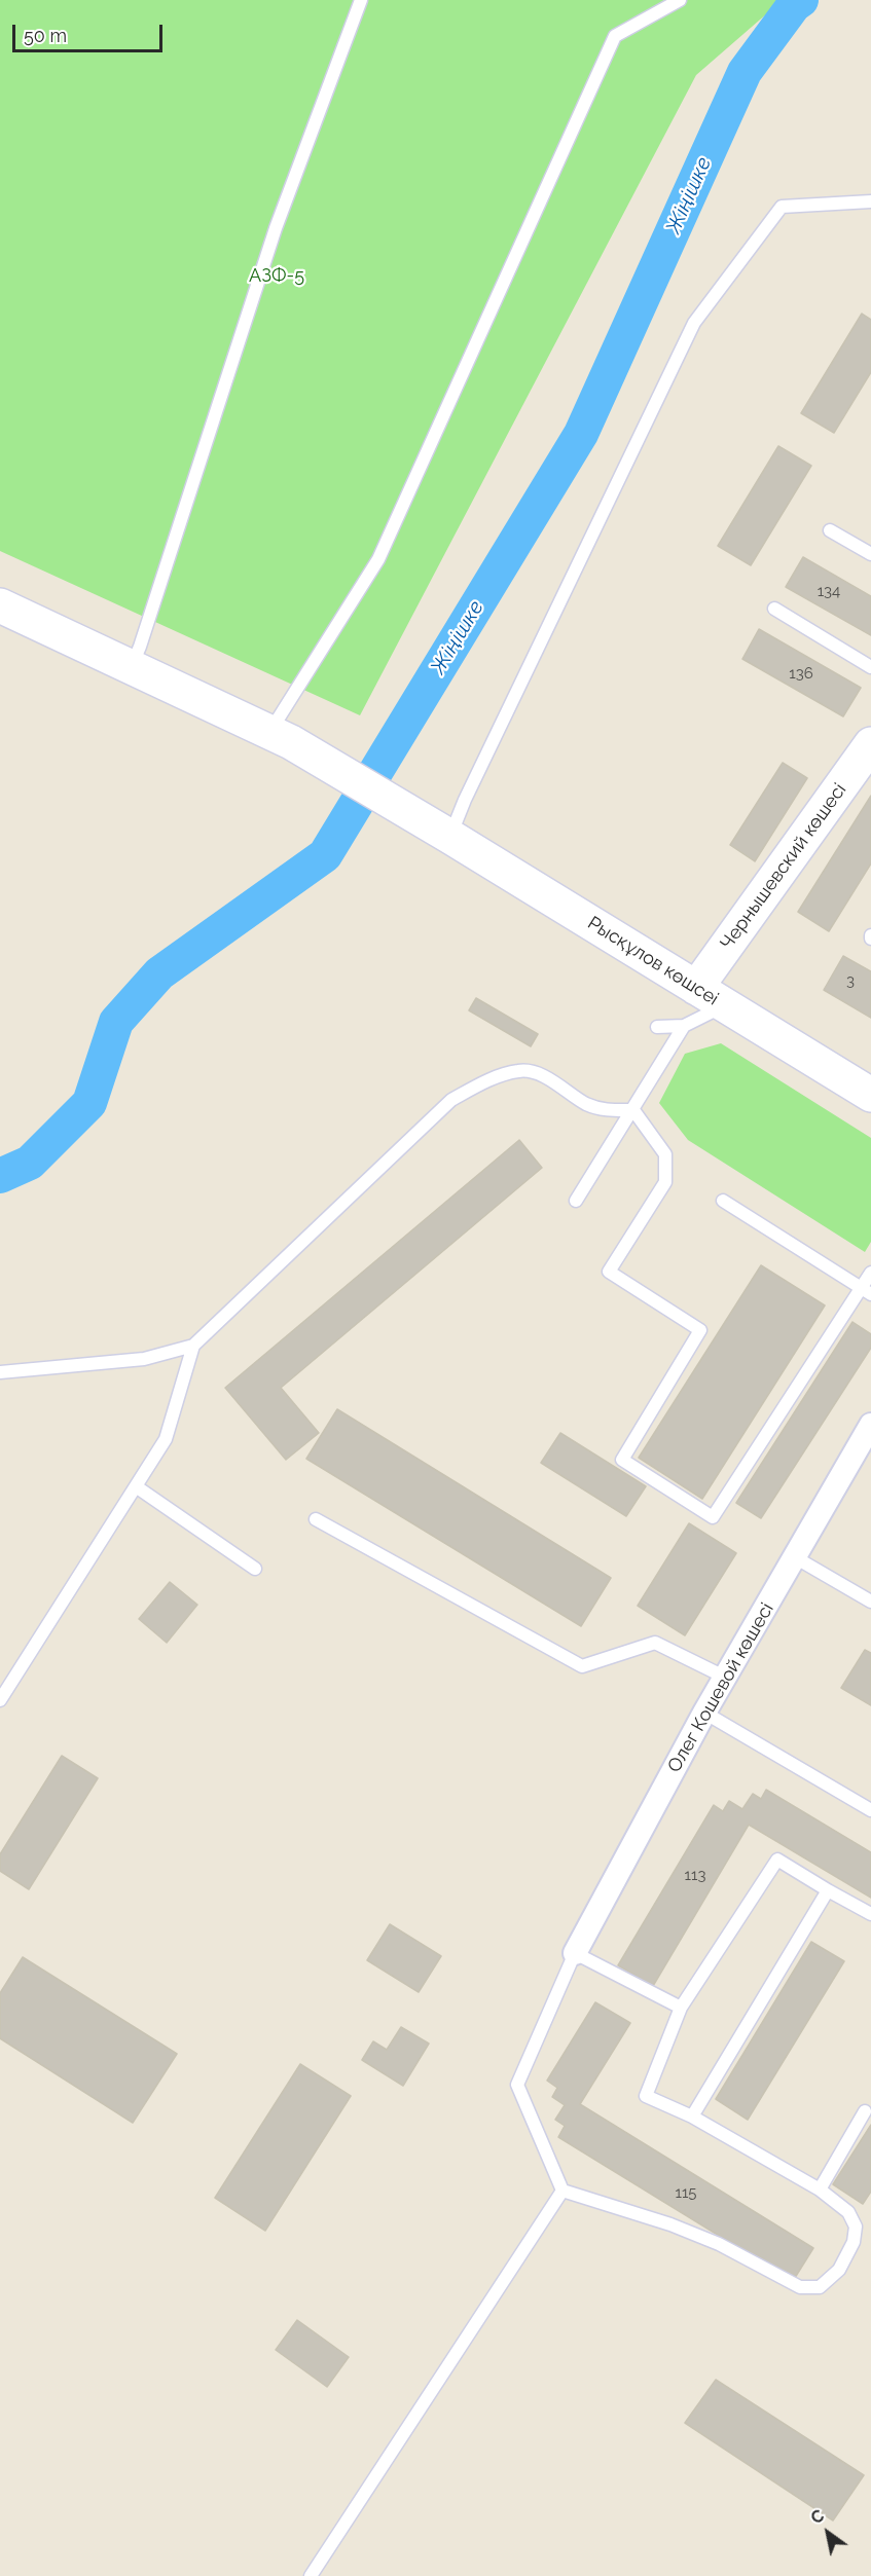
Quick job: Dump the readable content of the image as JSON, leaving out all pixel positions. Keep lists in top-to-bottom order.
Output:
{
  "streets": {
    "street": ["Чернышевский көшесі", "Рысқұлов көшсеі", "Олег Кошевой көшесі"]
  },
  "crossings": [
    ["Чернышевский көшесі", "Рысқұлов көшсеі"]
  ],
  "water": ["Жіңішке"],
  "parks": ["АЗФ-5"],
  "house_numbers": [
    "134",
    "136",
    "3",
    "113",
    "115"
  ],
  "scale_bar": "50 m",
  "north": "top left"
}
